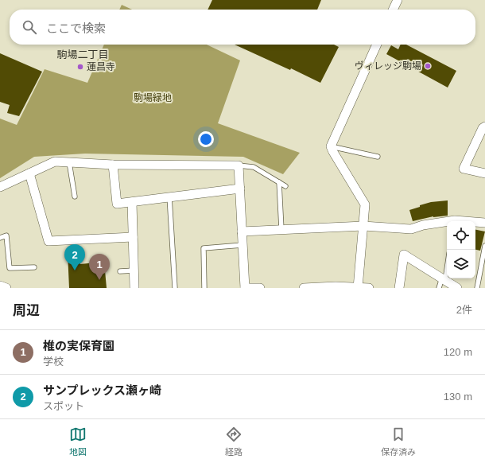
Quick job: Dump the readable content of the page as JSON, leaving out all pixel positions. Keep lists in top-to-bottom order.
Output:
{
  "districts": ["駒場二丁目"],
  "parks": ["駒場緑地"],
  "places": ["ヴィレッジ駒場", "蓮昌寺"],
  "page": {
    "search": "ここで検索",
    "pins": ["2", "1"],
    "heading": ["周辺", "2件"],
    "list": [
      {
        "mark": "1",
        "name": "椎の実保育園",
        "note": "学校",
        "value": "120 m"
      },
      {
        "mark": "2",
        "name": "サンプレックス瀬ヶ崎",
        "note": "スポット",
        "value": "130 m"
      }
    ],
    "nav": ["地図", "経路", "保存済み"]
  }
}
